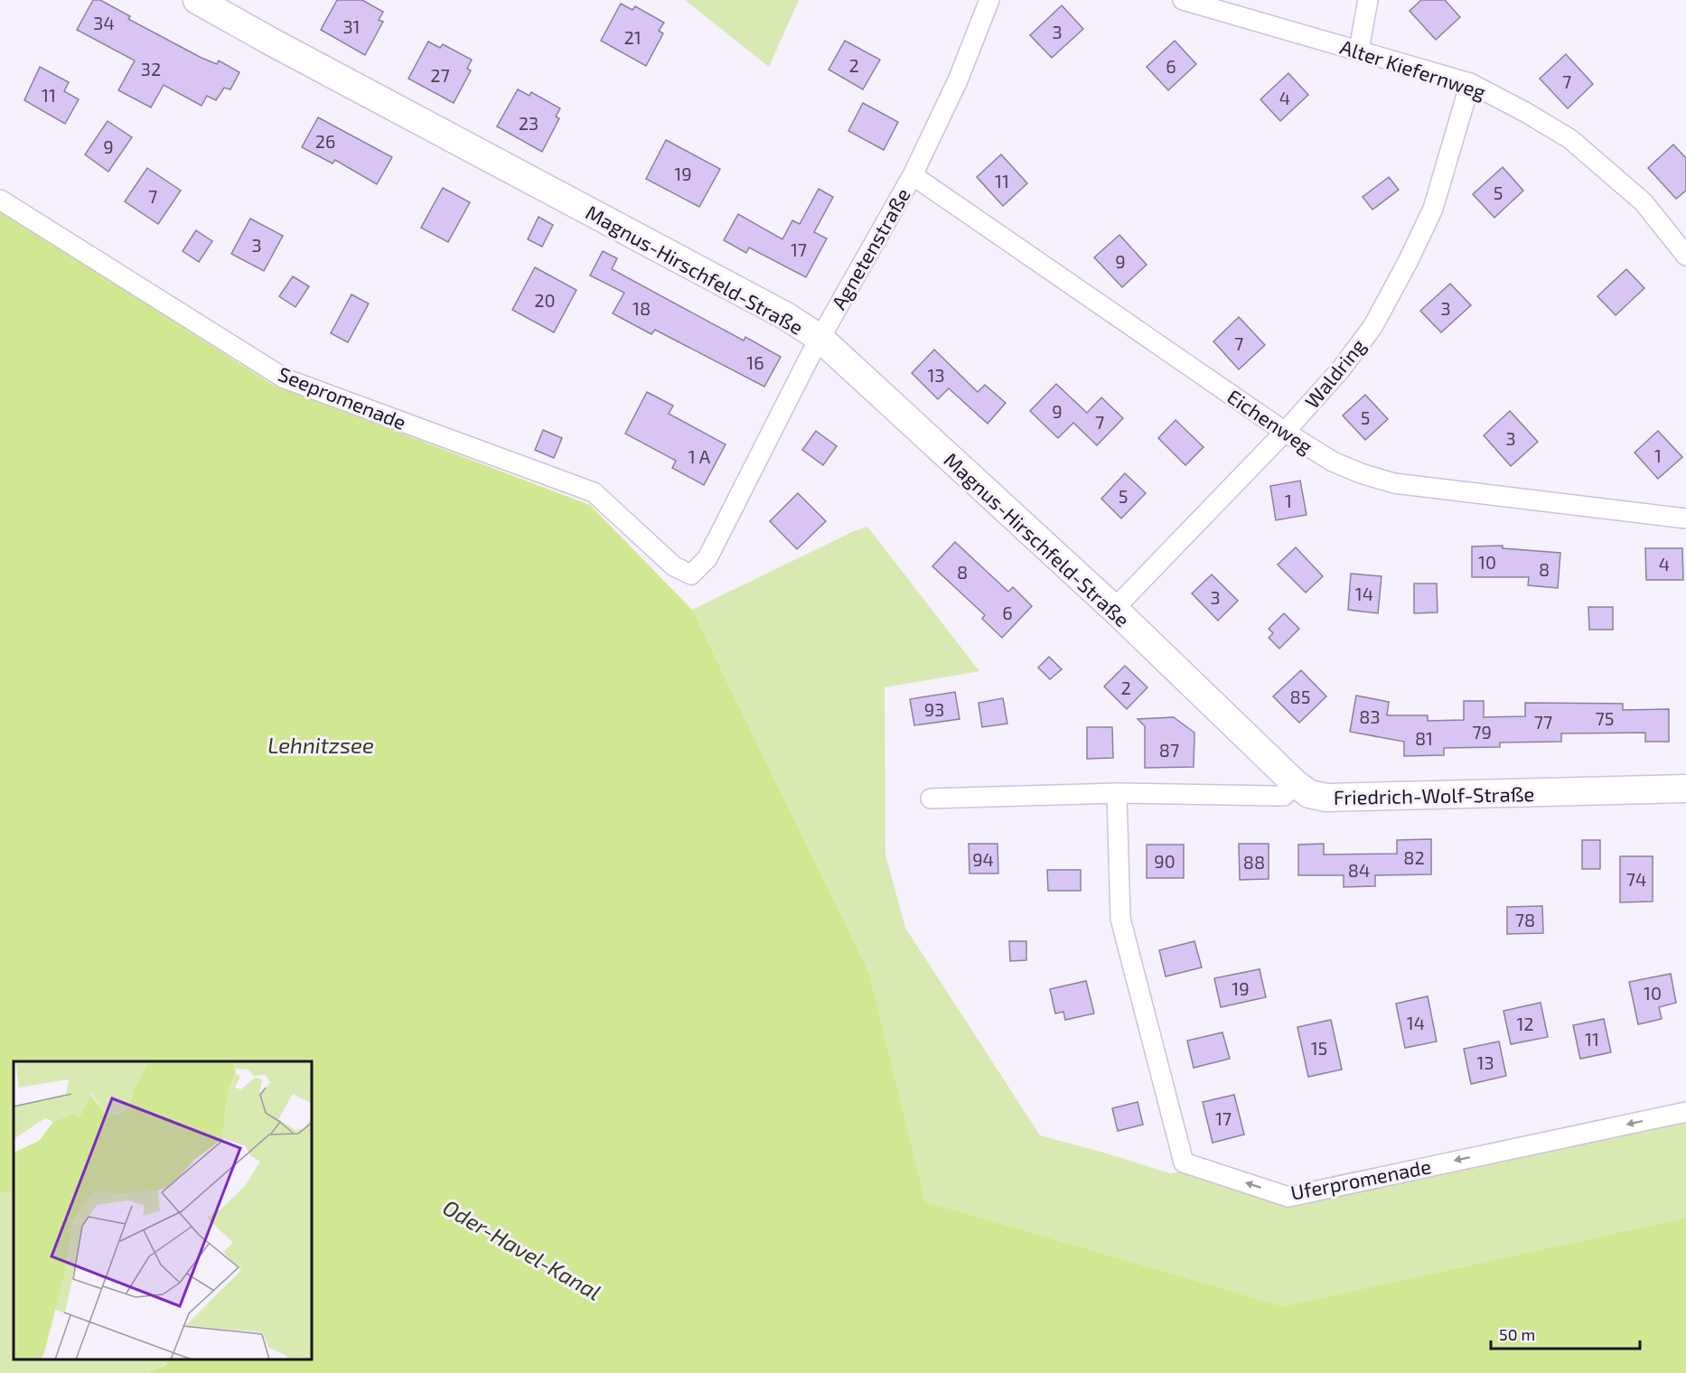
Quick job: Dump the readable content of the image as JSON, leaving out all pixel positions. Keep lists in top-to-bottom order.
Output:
{
  "streets": {
    "street": [
      "Alter Kiefernweg",
      "Agnetenstraße",
      "Magnus-Hirschfeld-Straße",
      "Waldring",
      "Seepromenade",
      "Eichenweg",
      "Friedrich-Wolf-Straße",
      "Uferpromenade"
    ]
  },
  "crossings": [
    ["Alter Kiefernweg", "Waldring"],
    ["Agnetenstraße", "Magnus-Hirschfeld-Straße"],
    ["Agnetenstraße", "Seepromenade"],
    ["Agnetenstraße", "Eichenweg"],
    ["Magnus-Hirschfeld-Straße", "Waldring"],
    ["Magnus-Hirschfeld-Straße", "Friedrich-Wolf-Straße"],
    ["Waldring", "Eichenweg"]
  ],
  "water": ["Lehnitzsee", "Oder-Havel-Kanal"],
  "house_numbers": [
    "34",
    "31",
    "3",
    "21",
    "2",
    "6",
    "32",
    "27",
    "7",
    "11",
    "4",
    "23",
    "26",
    "9",
    "19",
    "11",
    "5",
    "7",
    "3",
    "17",
    "9",
    "20",
    "18",
    "3",
    "7",
    "16",
    "13",
    "9",
    "5",
    "7",
    "3",
    "1",
    "1 A",
    "5",
    "1",
    "10",
    "4",
    "8",
    "8",
    "14",
    "3",
    "6",
    "2",
    "85",
    "93",
    "83",
    "75",
    "77",
    "79",
    "81",
    "87",
    "82",
    "94",
    "90",
    "88",
    "84",
    "74",
    "78",
    "19",
    "10",
    "14",
    "12",
    "11",
    "15",
    "13",
    "17"
  ],
  "scale_bar": "50 m"
}
